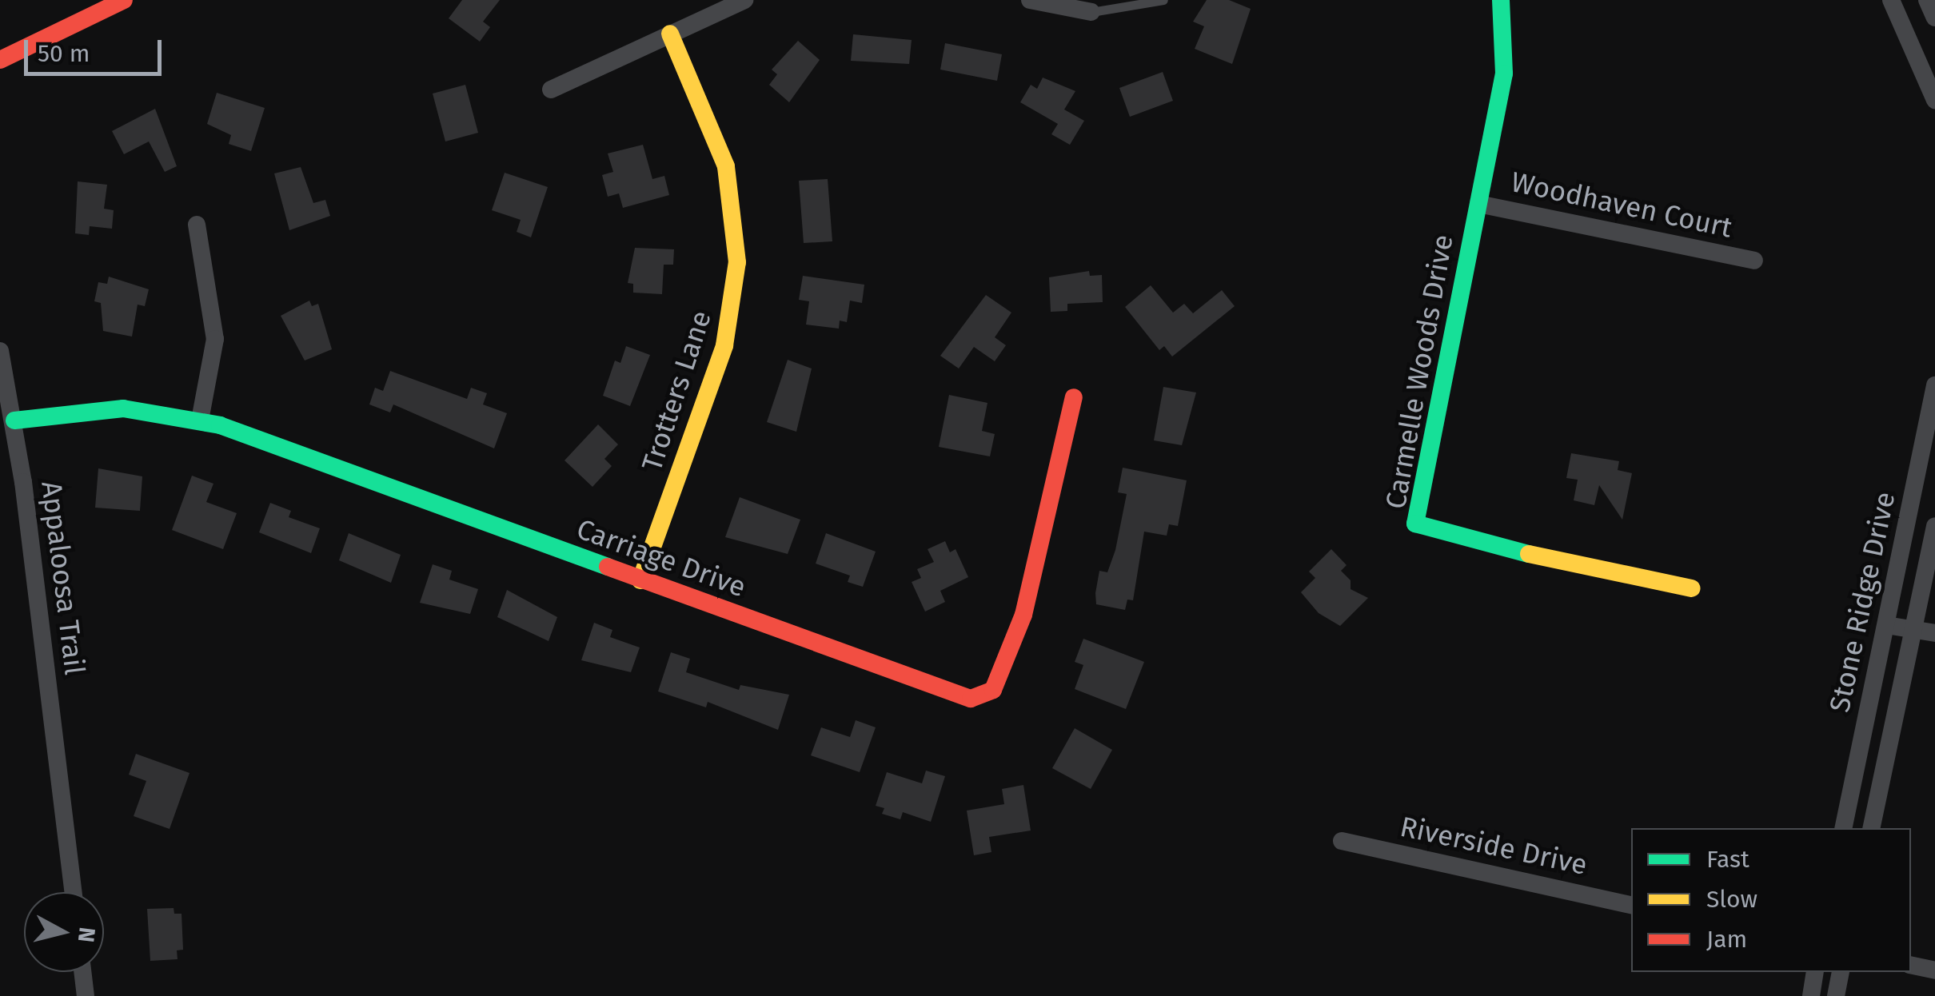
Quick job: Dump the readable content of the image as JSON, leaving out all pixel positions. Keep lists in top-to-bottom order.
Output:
{
  "streets": {
    "street": [
      "Woodhaven Court",
      "Carmelle Woods Drive",
      "Trotters Lane",
      "Carriage Drive",
      "Appaloosa Trail",
      "Stone Ridge Drive",
      "Riverside Drive"
    ]
  },
  "crossings": [
    ["Woodhaven Court", "Carmelle Woods Drive"],
    ["Trotters Lane", "Carriage Drive"],
    ["Carriage Drive", "Appaloosa Trail"]
  ],
  "legend": ["Fast", "Slow", "Jam"],
  "scale_bar": "50 m",
  "north": "right"
}
